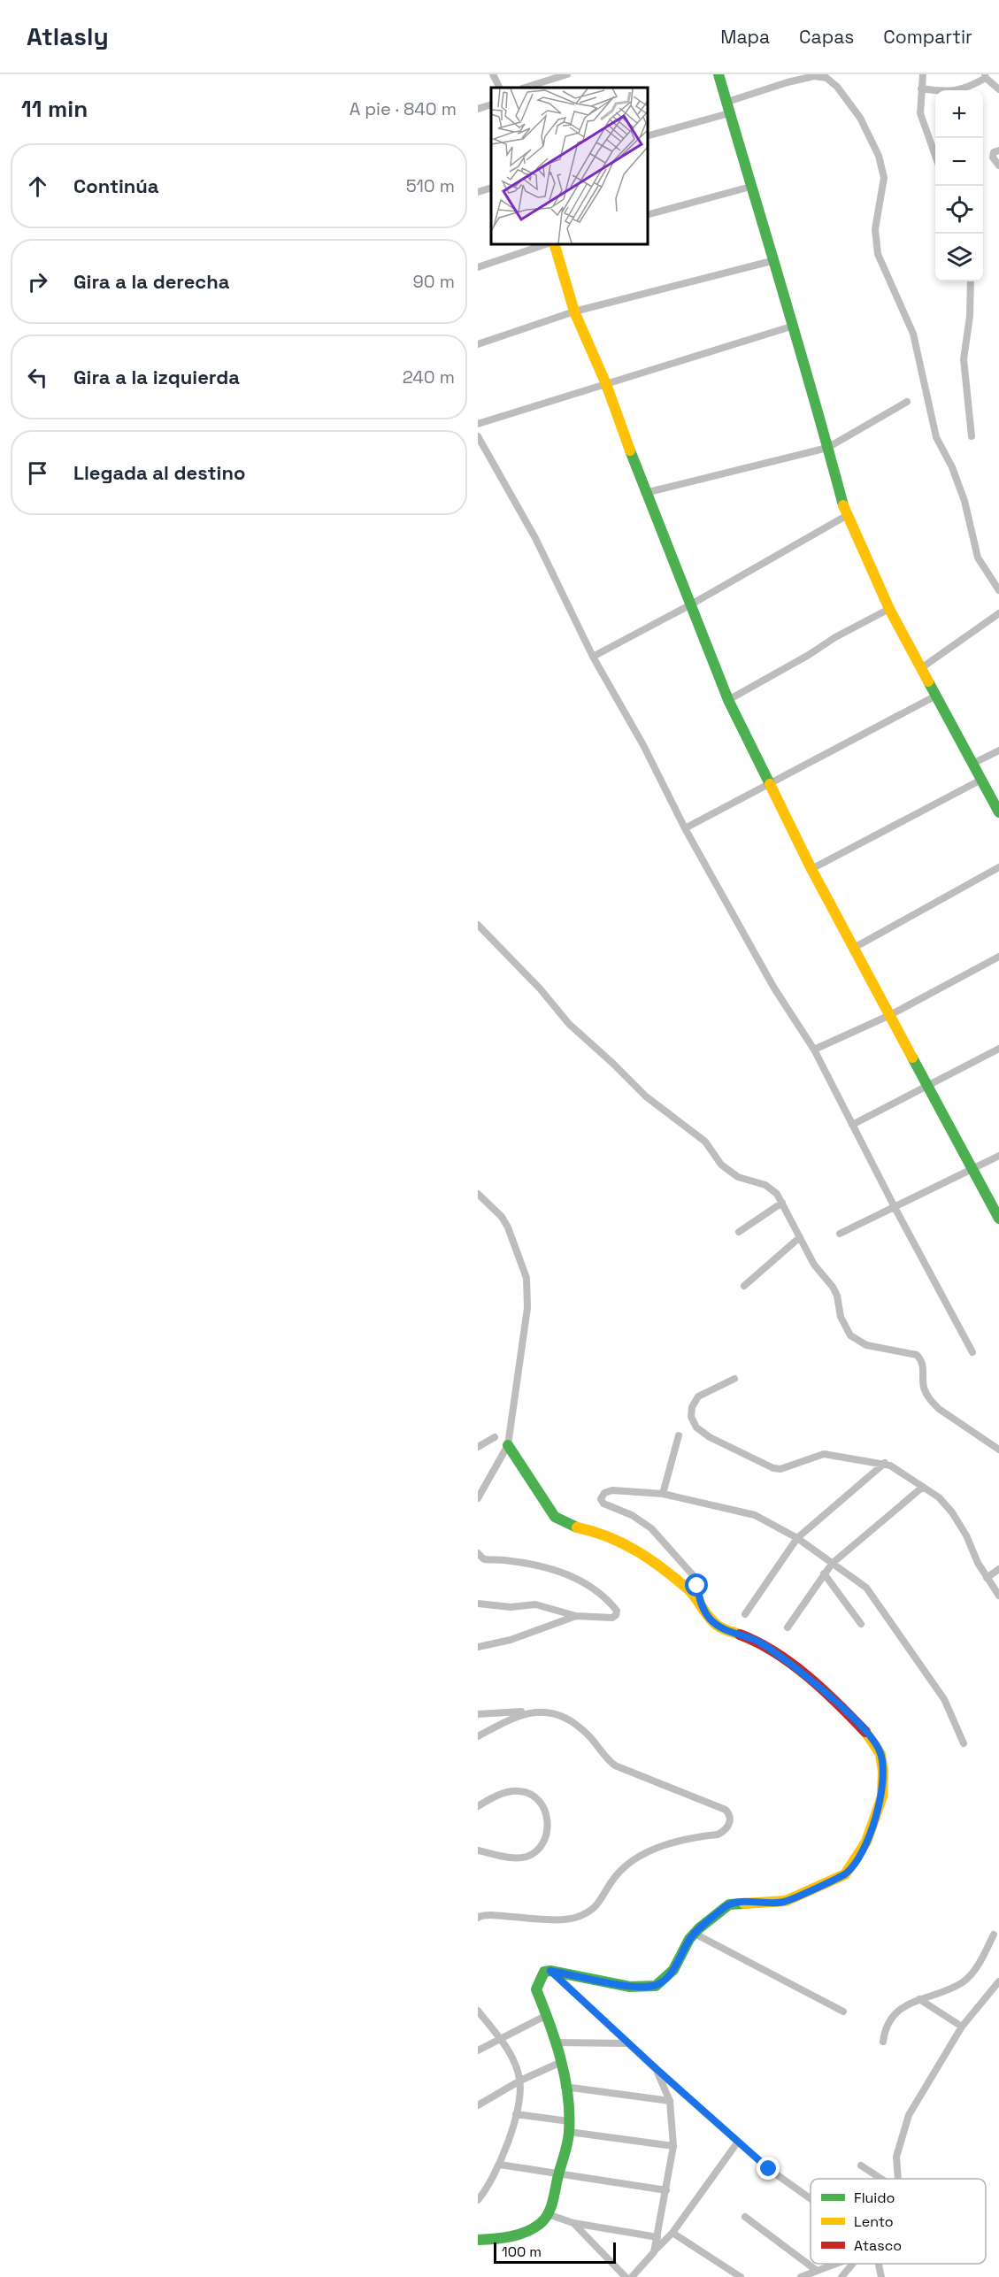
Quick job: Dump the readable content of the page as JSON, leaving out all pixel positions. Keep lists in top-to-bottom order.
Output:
{
  "legend": ["Fluido", "Lento", "Atasco"],
  "scale_bar": "100 m",
  "page": {
    "header": "Atlasly",
    "nav": ["Mapa", "Capas", "Compartir"],
    "heading": ["11 min", "A pie · 840 m"],
    "map_buttons": ["+", "−"],
    "list": [
      ["Continúa", "510 m"],
      ["Gira a la derecha", "90 m"],
      ["Gira a la izquierda", "240 m"],
      "Llegada al destino"
    ],
    "scale": "100 m"
  }
}
